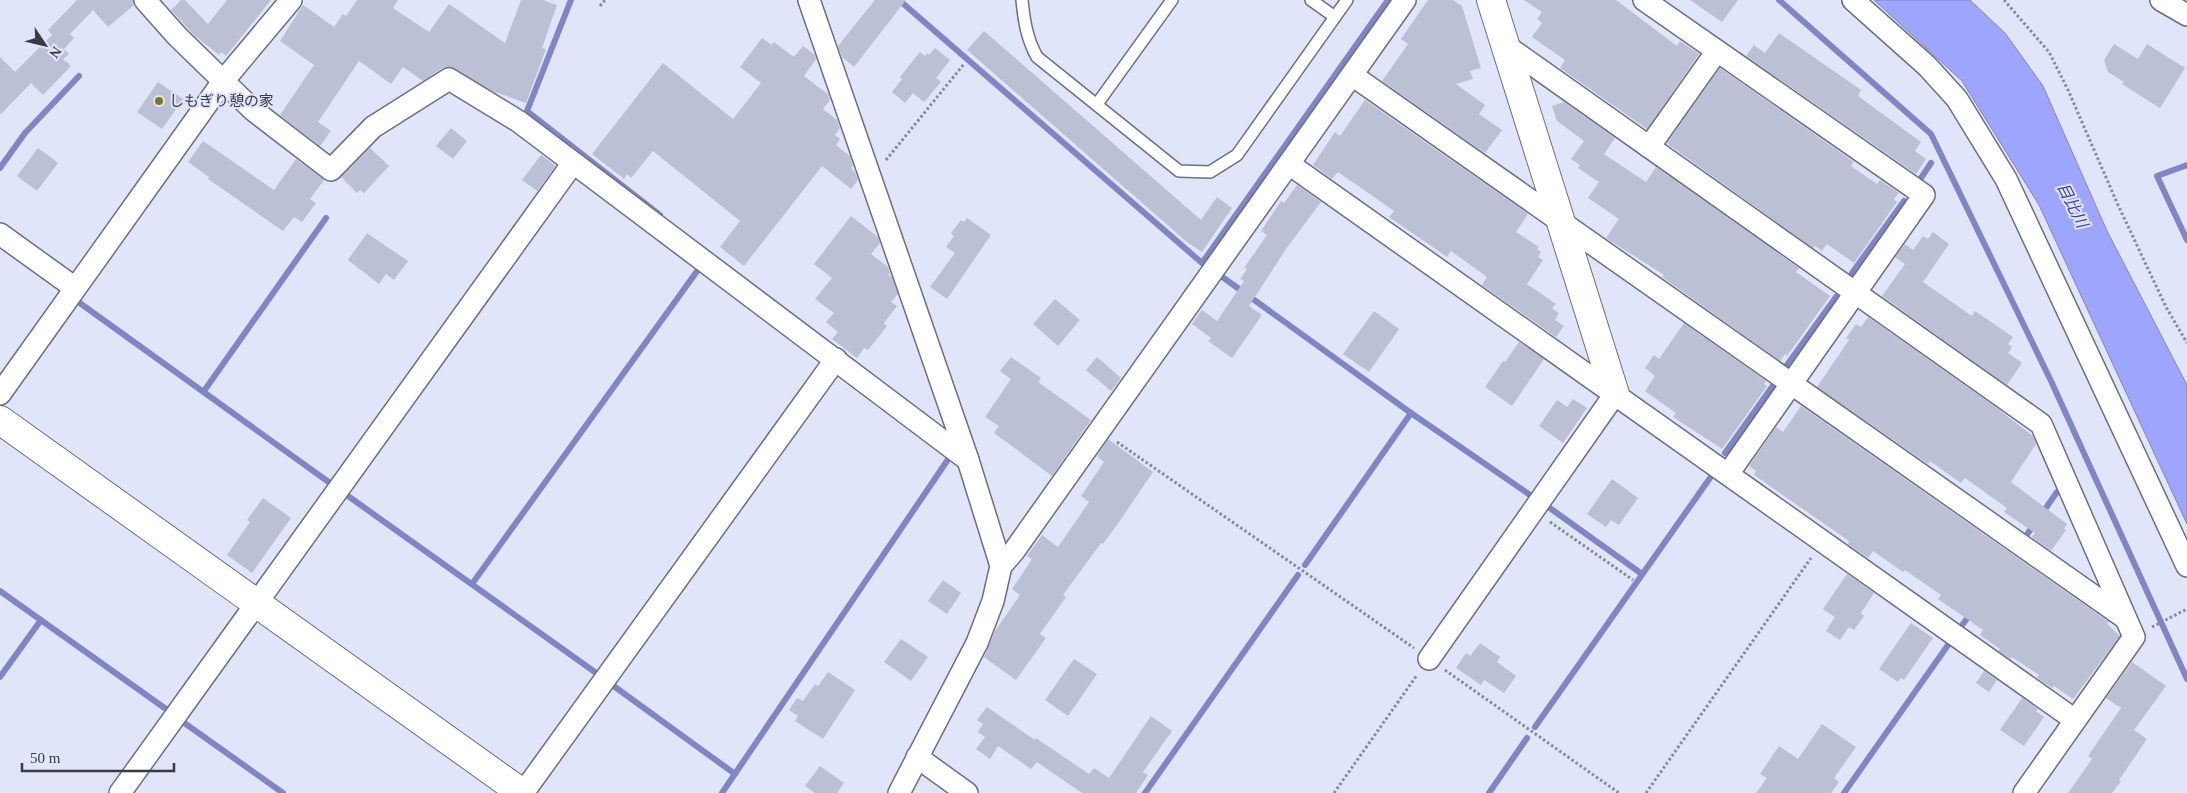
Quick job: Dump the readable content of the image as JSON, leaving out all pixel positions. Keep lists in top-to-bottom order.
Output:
{
  "water": ["目比川"],
  "places": ["しもぎり憩の家"],
  "scale_bar": "50 m",
  "north": "bottom right"
}
